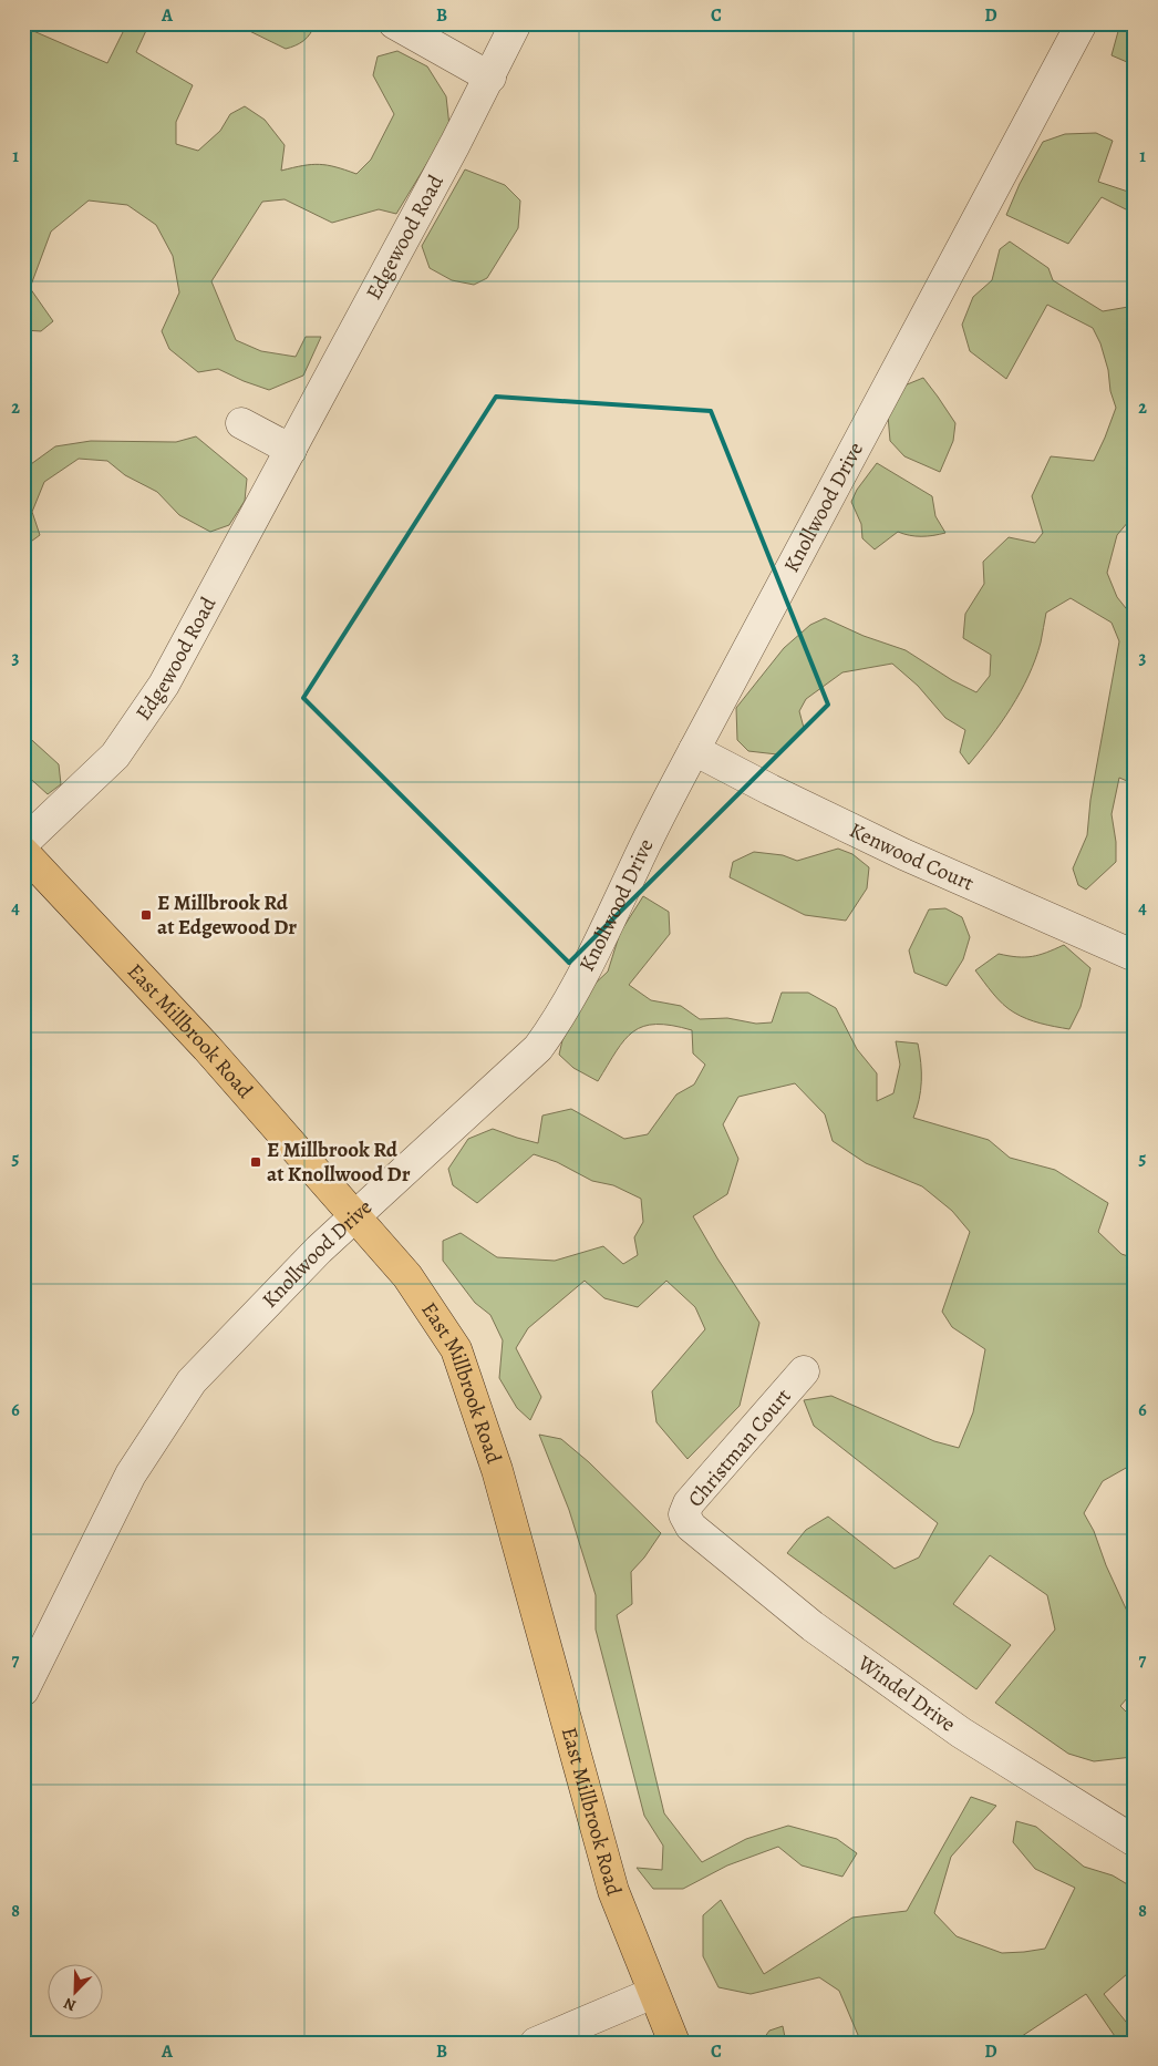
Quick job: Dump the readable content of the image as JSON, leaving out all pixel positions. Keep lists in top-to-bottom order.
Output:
{
  "streets": {
    "main road": ["East Millbrook Road"],
    "street": [
      "Edgewood Road",
      "Knollwood Drive",
      "Kenwood Court",
      "Christman Court",
      "Windel Drive"
    ]
  },
  "crossings": [
    ["Knollwood Drive", "Kenwood Court"],
    ["Knollwood Drive", "East Millbrook Road"],
    ["Christman Court", "Windel Drive"]
  ],
  "places": {
    "transit": ["E Millbrook Rd at Edgewood Dr", "E Millbrook Rd at Knollwood Dr"]
  },
  "north": "bottom left",
  "grid": {
    "columns": [
      "A",
      "B",
      "C",
      "D"
    ],
    "rows": [
      "1",
      "2",
      "3",
      "4",
      "5",
      "6",
      "7",
      "8"
    ]
  }
}
